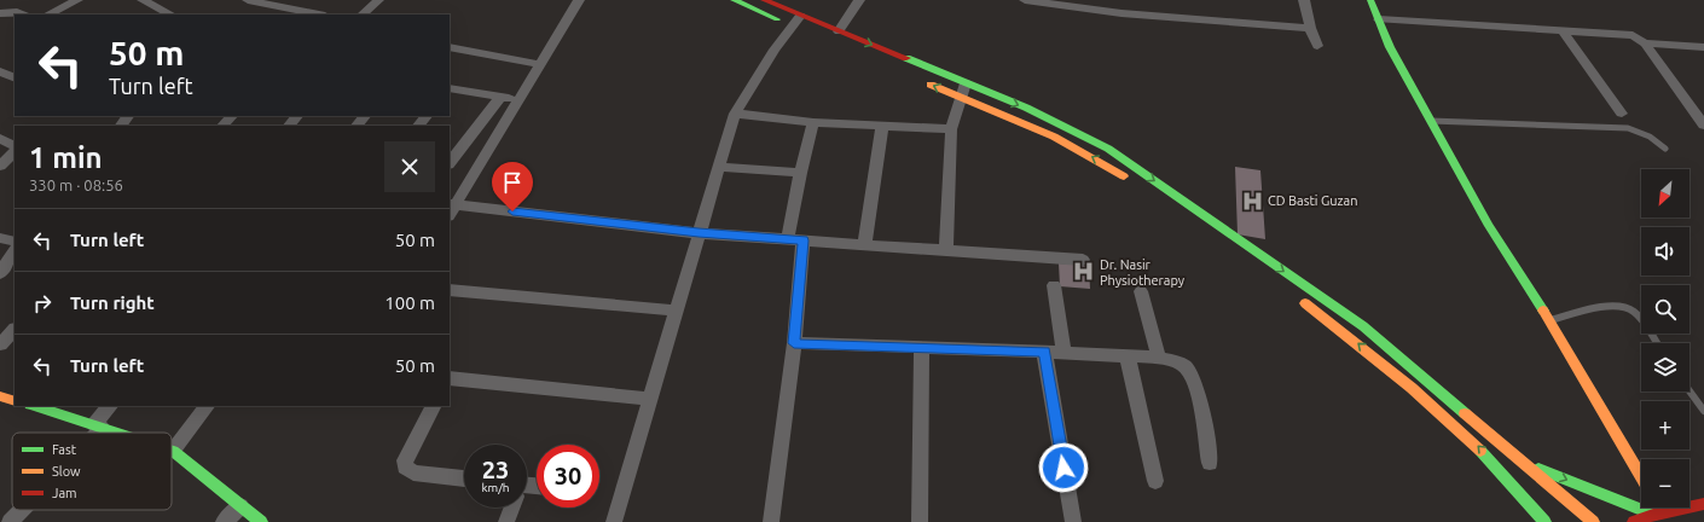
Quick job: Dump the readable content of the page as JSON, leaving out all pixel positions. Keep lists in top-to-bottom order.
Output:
{
  "places": {
    "hospital": ["CD Basti Guzan", "Dr. Nasir Physiotherapy"]
  },
  "legend": ["Fast", "Slow", "Jam"],
  "north": "bottom left",
  "page": {
    "turn": ["50 m", "Turn left"],
    "heading": ["1 min", "330 m · 08:56"],
    "map_buttons": ["+", "−"],
    "list": [
      {
        "name": "Turn left",
        "value": "50 m"
      },
      {
        "name": "Turn right",
        "value": "100 m"
      },
      {
        "name": "Turn left",
        "value": "50 m"
      }
    ],
    "speed": "23 km/h",
    "limit": "30"
  }
}
